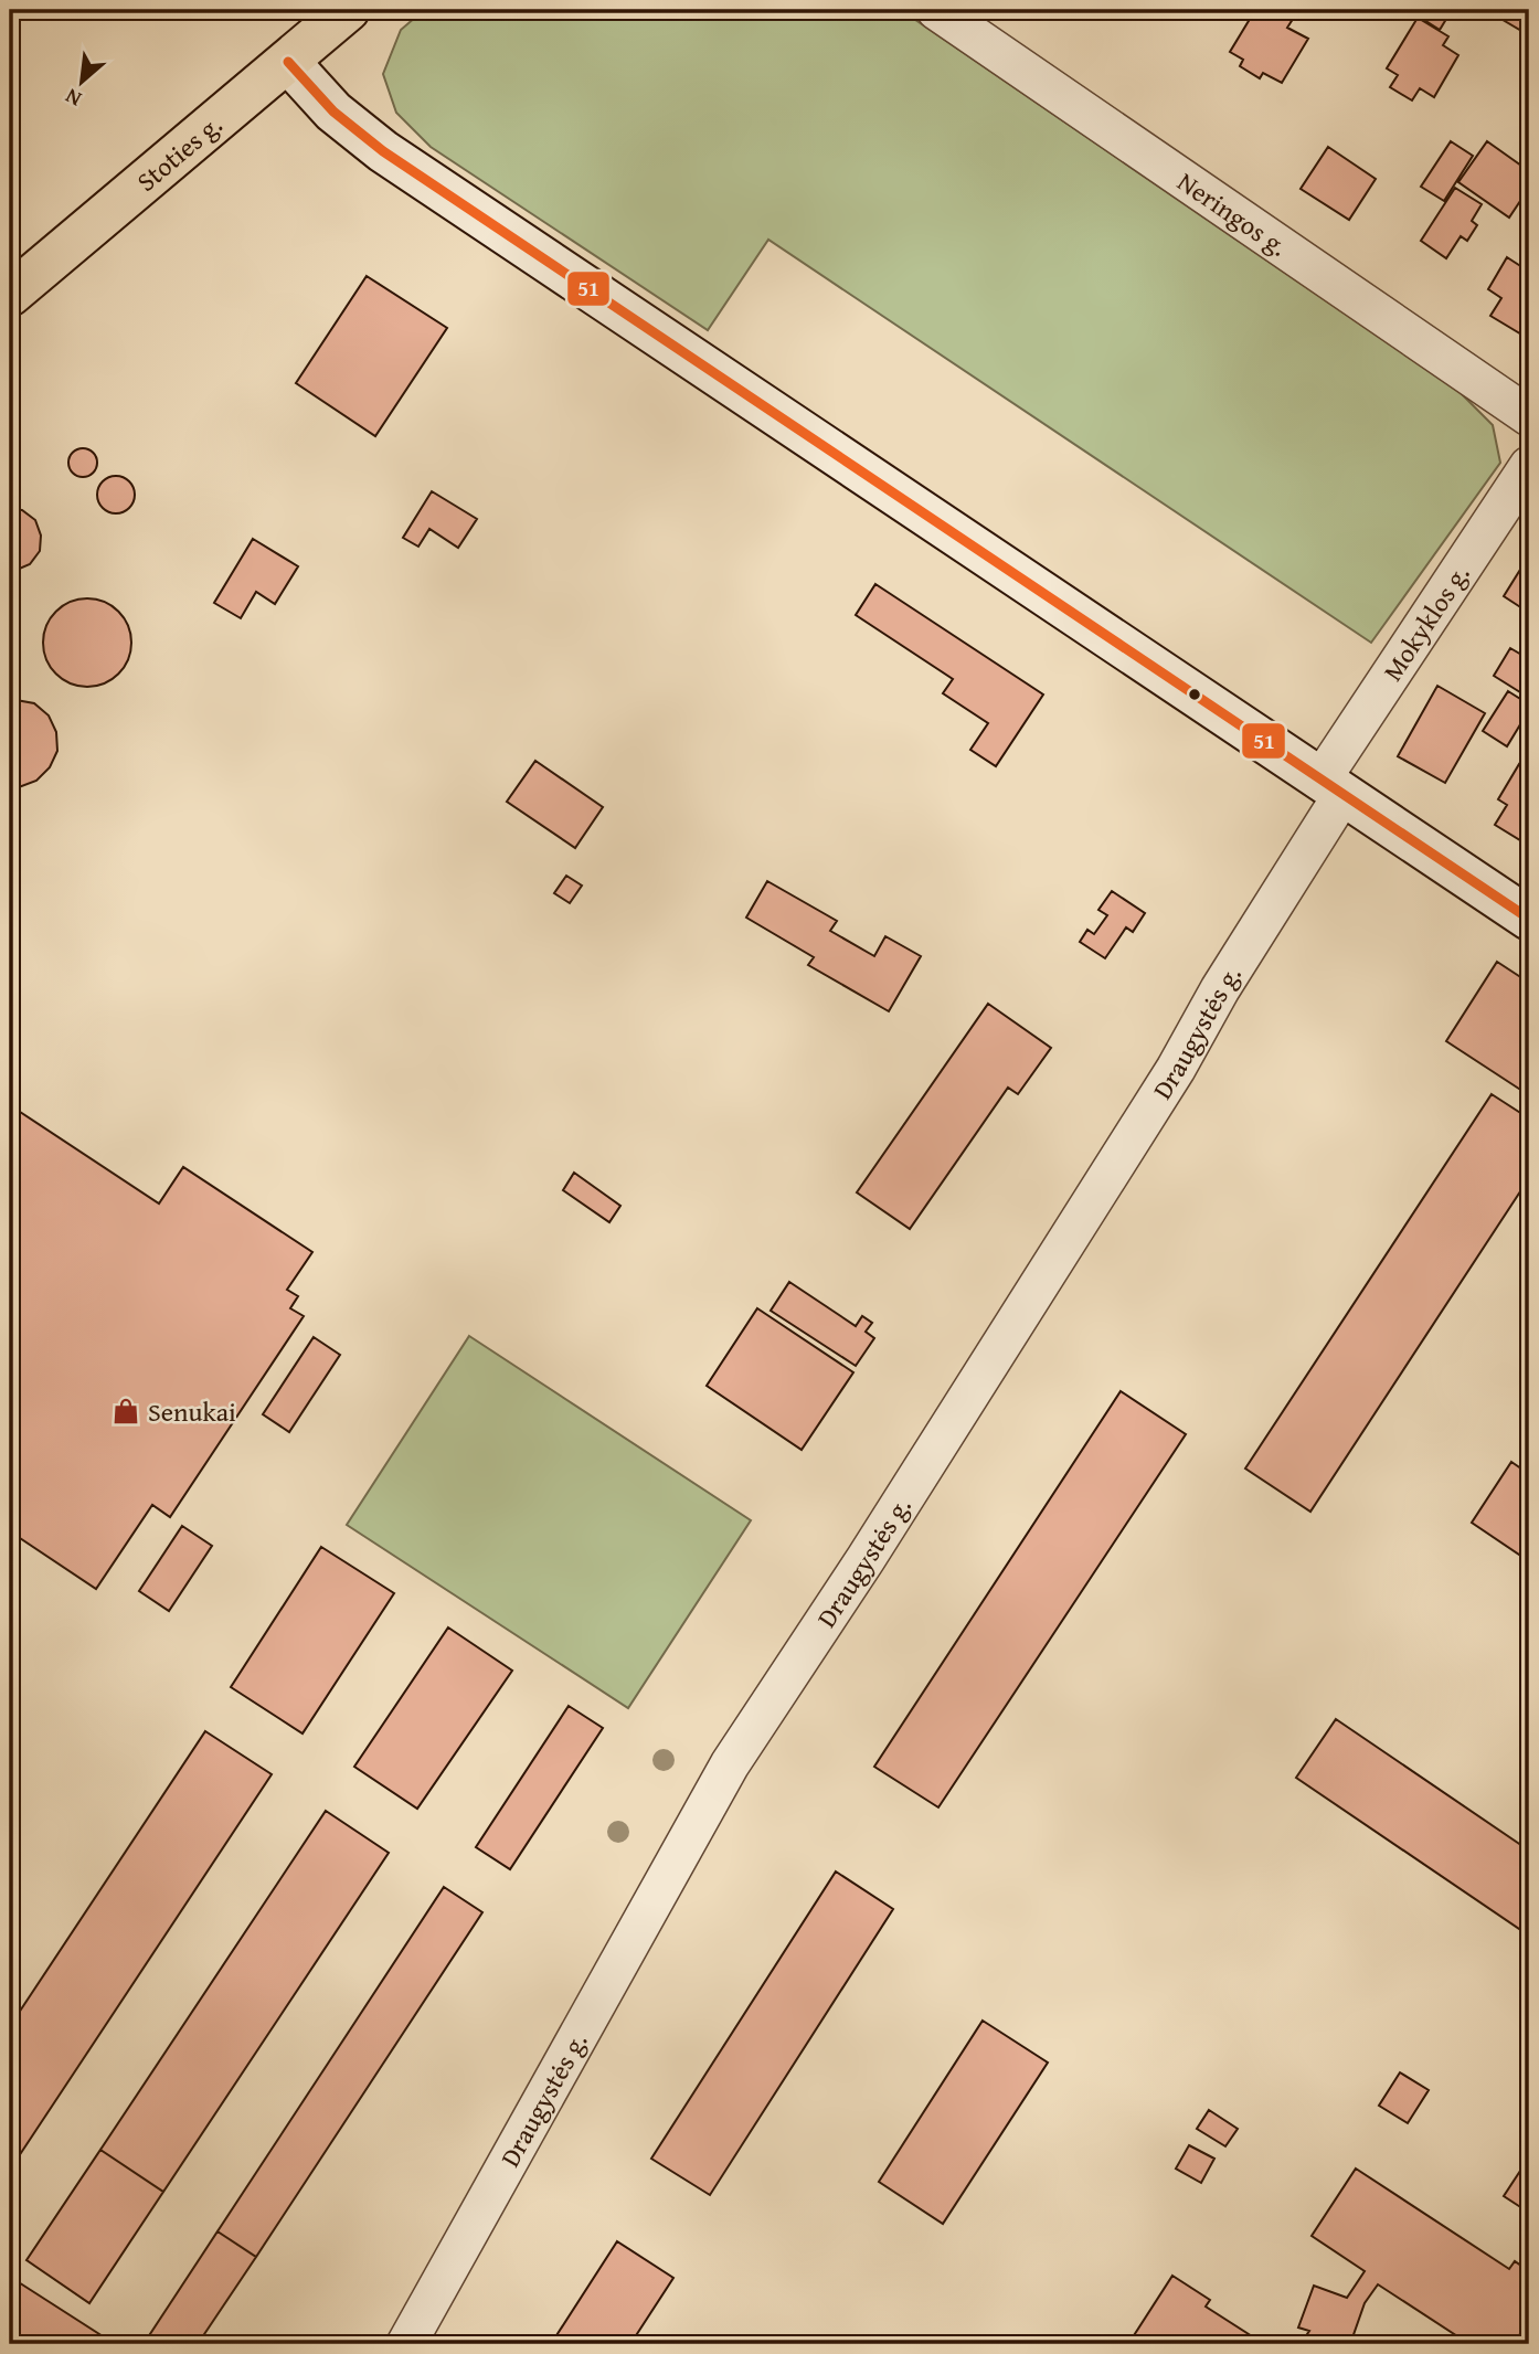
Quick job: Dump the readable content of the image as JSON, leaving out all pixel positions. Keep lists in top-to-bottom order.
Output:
{
  "streets": {
    "main road": ["Stoties g."],
    "street": ["Neringos g.", "Mokyklos g.", "Draugystės g."]
  },
  "crossings": [
    ["Mokyklos g.", "Draugystės g."]
  ],
  "places": {
    "shop": ["Senukai"]
  },
  "lines": ["transit line 51"],
  "north": "bottom left"
}
